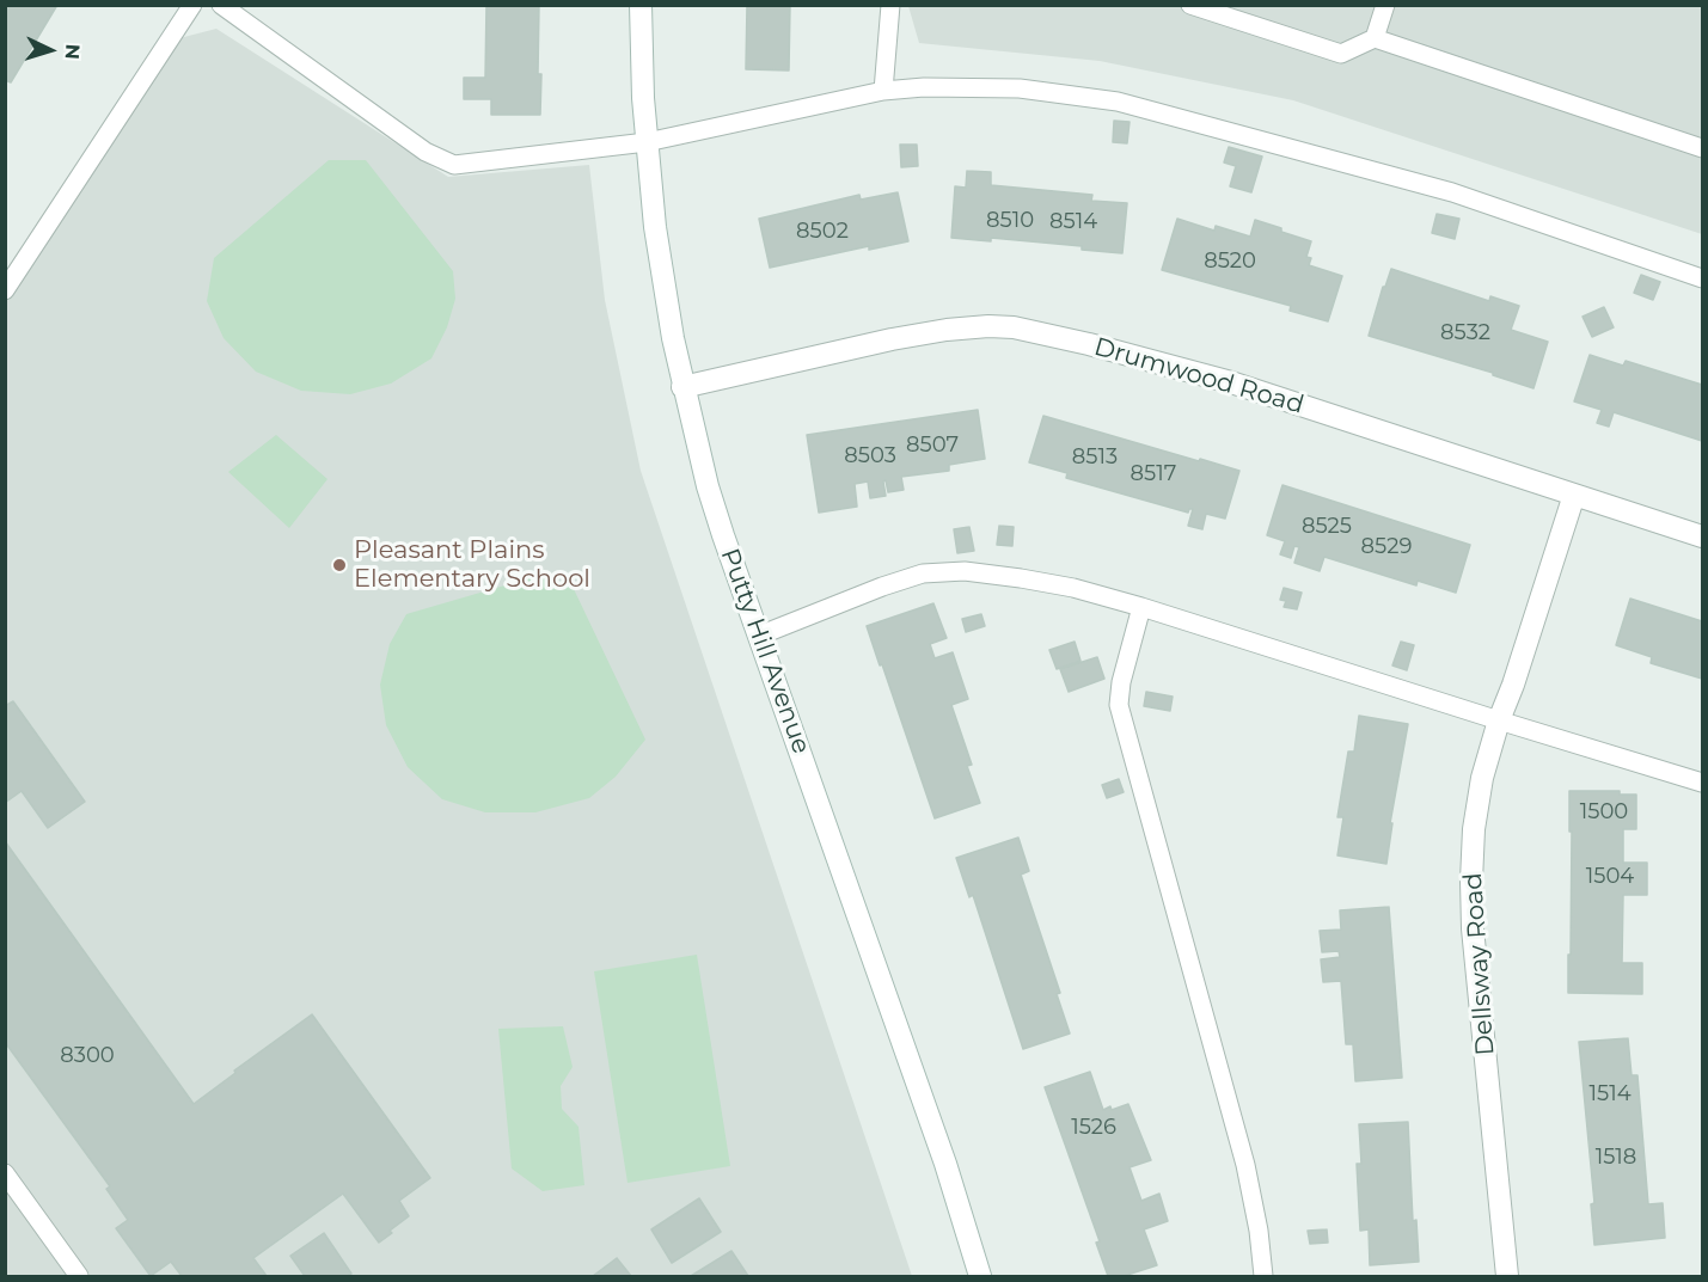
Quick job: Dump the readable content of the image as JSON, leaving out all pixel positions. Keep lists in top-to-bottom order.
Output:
{
  "streets": {
    "street": ["Drumwood Road", "Putty Hill Avenue", "Dellsway Road"]
  },
  "crossings": [
    ["Drumwood Road", "Putty Hill Avenue"],
    ["Drumwood Road", "Dellsway Road"]
  ],
  "places": ["Pleasant Plains Elementary School"],
  "house_numbers": [
    "8510",
    "8514",
    "8502",
    "8520",
    "8532",
    "8507",
    "8503",
    "8513",
    "8517",
    "8525",
    "8529",
    "1500",
    "1504",
    "8300",
    "1514",
    "1526",
    "1518"
  ],
  "north": "right"
}
